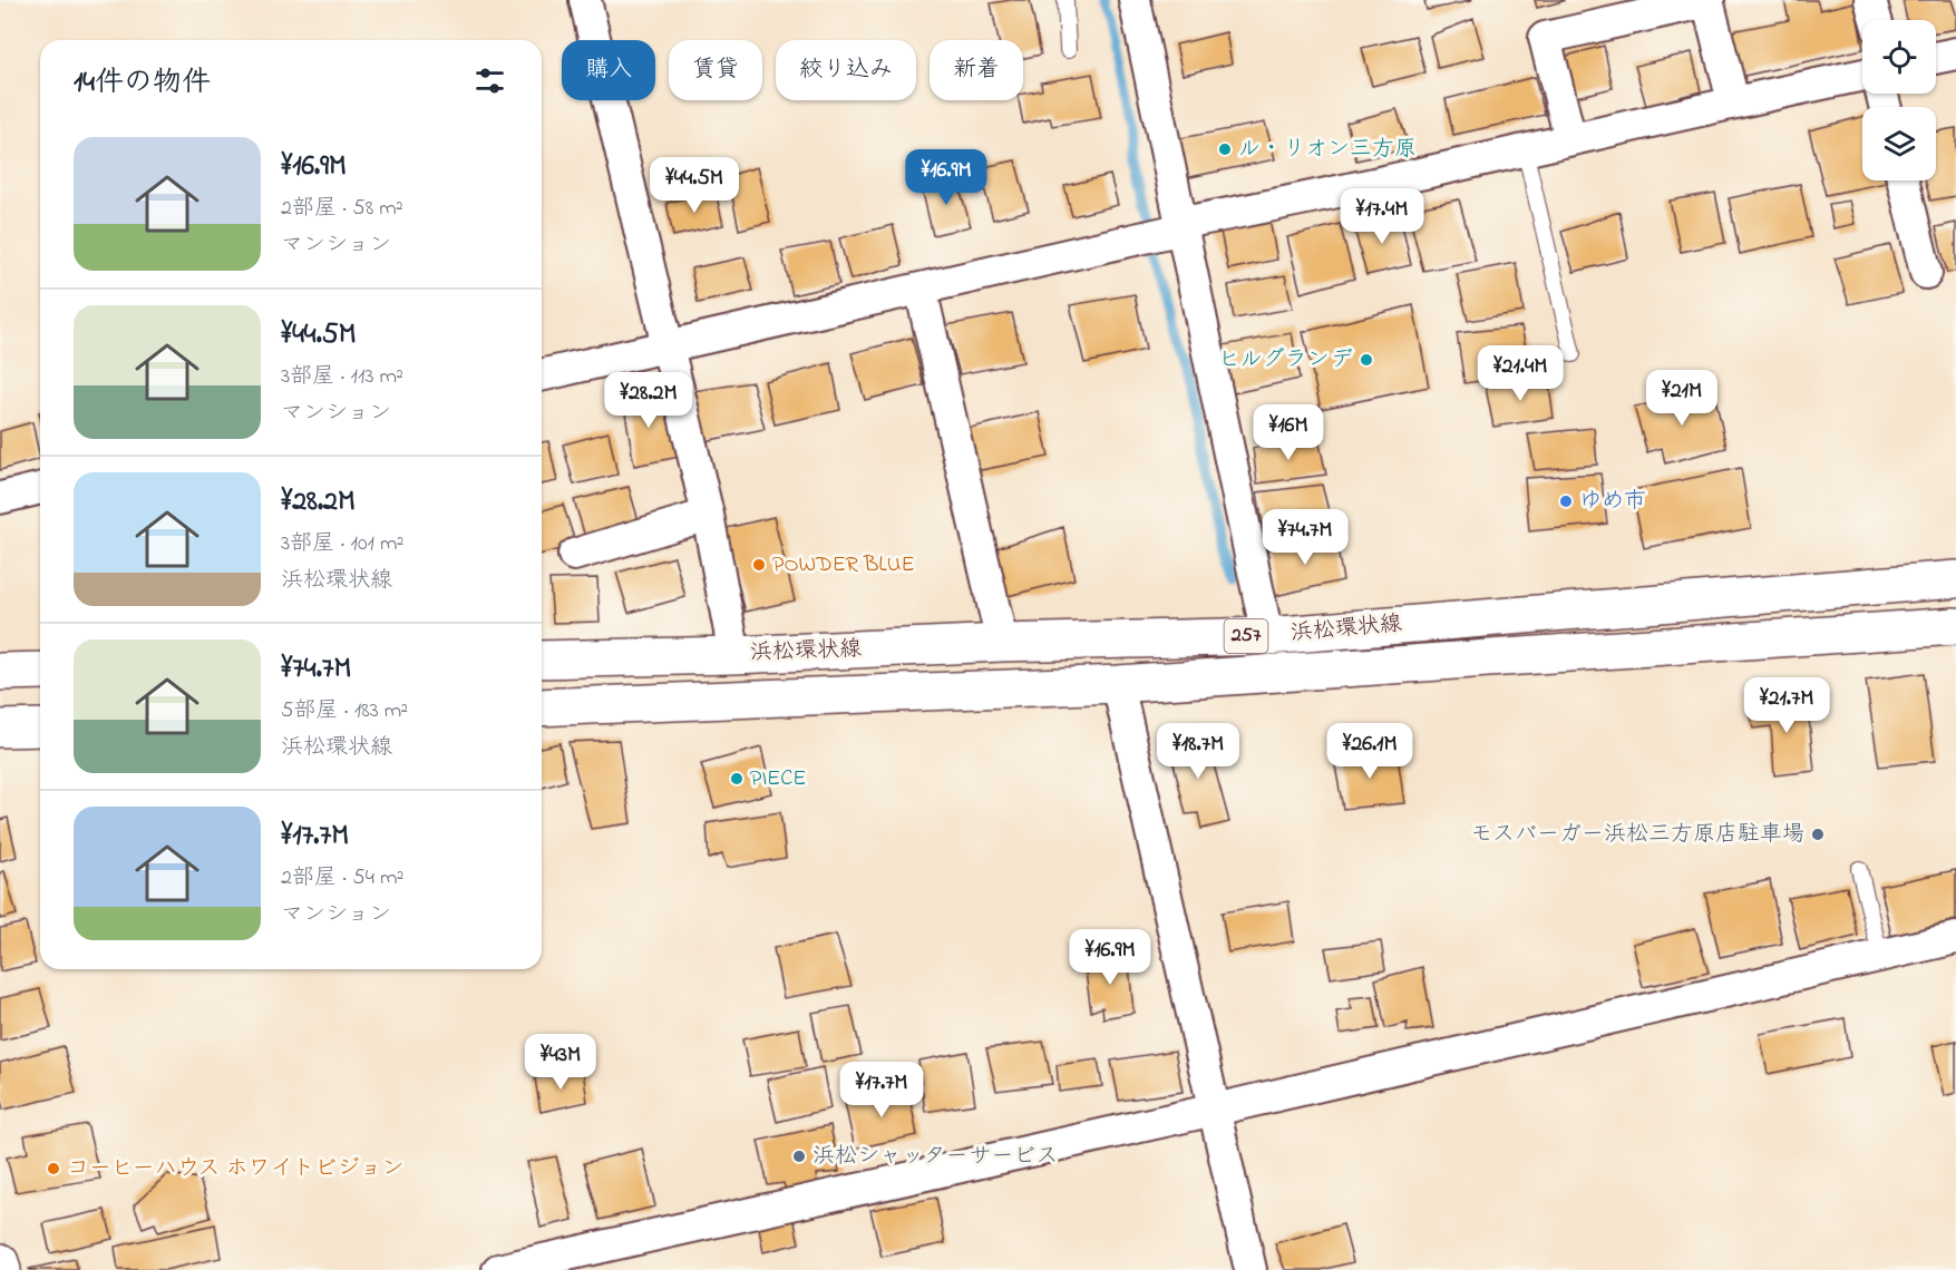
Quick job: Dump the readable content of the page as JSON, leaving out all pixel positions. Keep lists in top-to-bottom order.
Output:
{
  "streets": {
    "main road": ["浜松環状線", "257"]
  },
  "places": [
    "ル・リオン三方原",
    "ヒルグランデ",
    "ゆめ市",
    "POWDER BLUE",
    "PIECE",
    "モスバーガー浜松三方原店駐車場",
    "浜松シャッターサービス",
    "コーヒーハウス ホワイトビジョン"
  ],
  "page": {
    "chip": [
      "購入",
      "賃貸",
      "絞り込み",
      "新着"
    ],
    "heading": "14件の物件",
    "list": [
      {
        "name": "¥16.9M",
        "note": "2部屋 · 58 m² · マンション"
      },
      {
        "name": "¥44.5M",
        "note": "3部屋 · 113 m² · マンション"
      },
      {
        "name": "¥28.2M",
        "note": "3部屋 · 101 m² · 浜松環状線"
      },
      {
        "name": "¥74.7M",
        "note": "5部屋 · 183 m² · 浜松環状線"
      },
      {
        "name": "¥17.7M",
        "note": "2部屋 · 54 m² · マンション"
      }
    ],
    "price": [
      "¥16.9M",
      "¥44.5M",
      "¥17.4M",
      "¥21.4M",
      "¥21M",
      "¥28.2M",
      "¥16M",
      "¥74.7M",
      "¥21.7M",
      "¥18.7M",
      "¥26.1M",
      "¥16.9M",
      "¥43M",
      "¥17.7M"
    ]
  }
}
